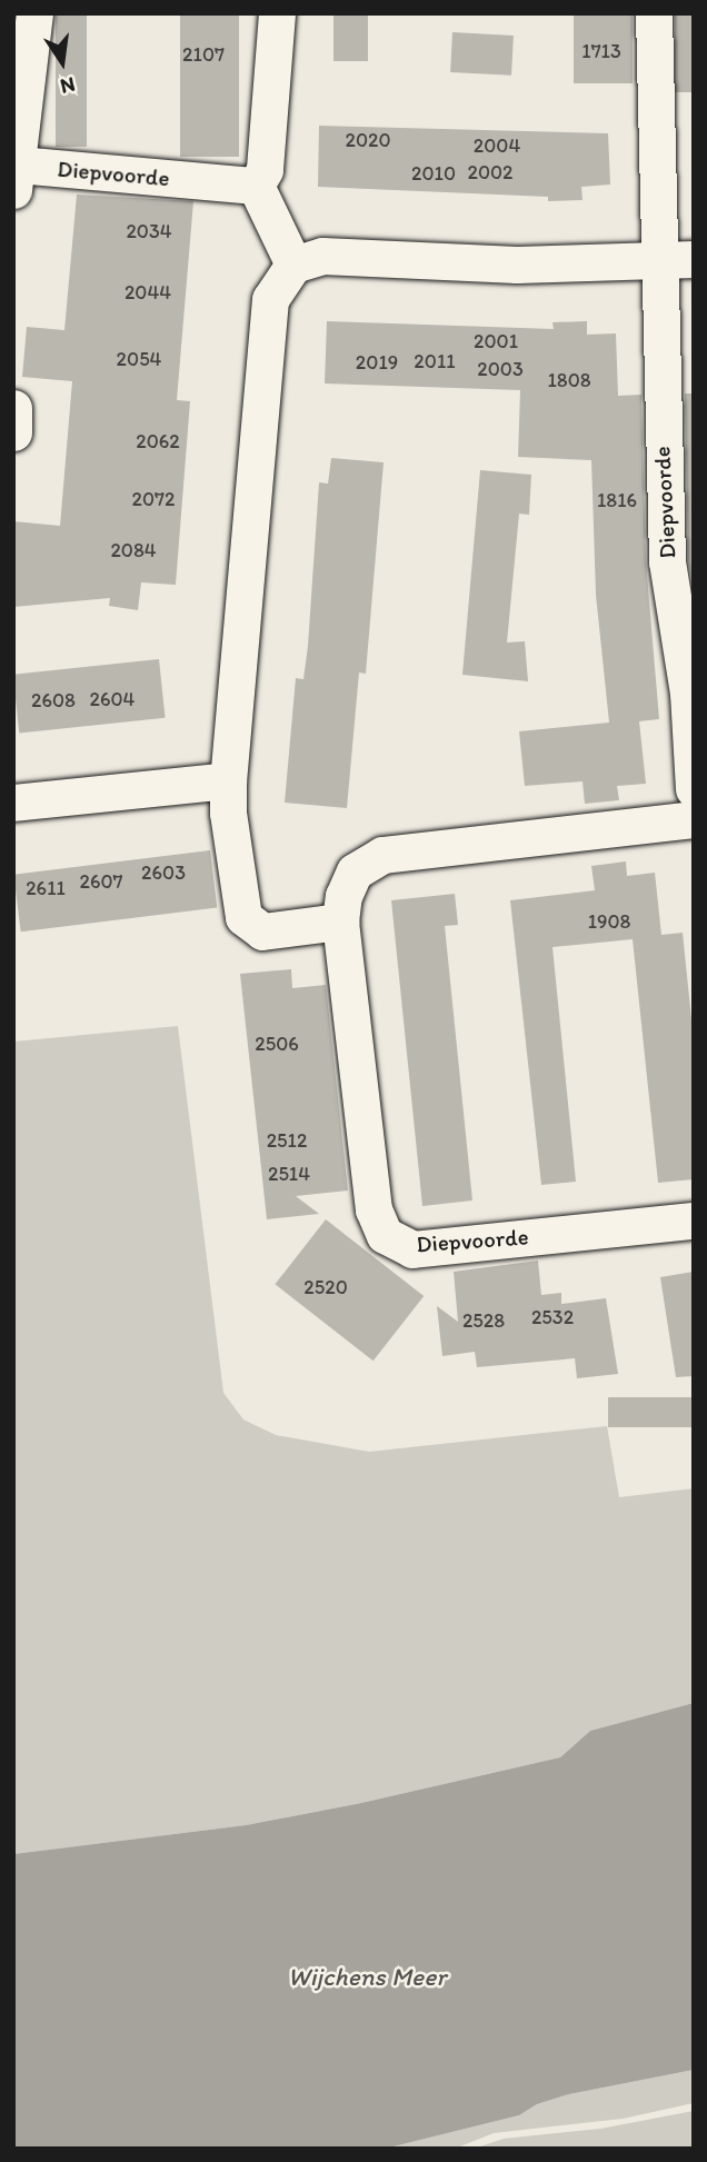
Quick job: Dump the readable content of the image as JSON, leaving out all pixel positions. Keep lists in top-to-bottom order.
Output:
{
  "streets": {
    "street": ["Diepvoorde"]
  },
  "water": ["Wijchens Meer"],
  "house_numbers": [
    "1713",
    "2107",
    "2020",
    "2004",
    "2002",
    "2010",
    "2034",
    "2044",
    "2001",
    "2054",
    "2011",
    "2019",
    "2003",
    "1808",
    "2062",
    "2072",
    "1816",
    "2084",
    "2604",
    "2608",
    "2603",
    "2607",
    "2611",
    "1908",
    "2506",
    "2512",
    "2514",
    "2520",
    "2532",
    "2528"
  ],
  "north": "bottom"
}
